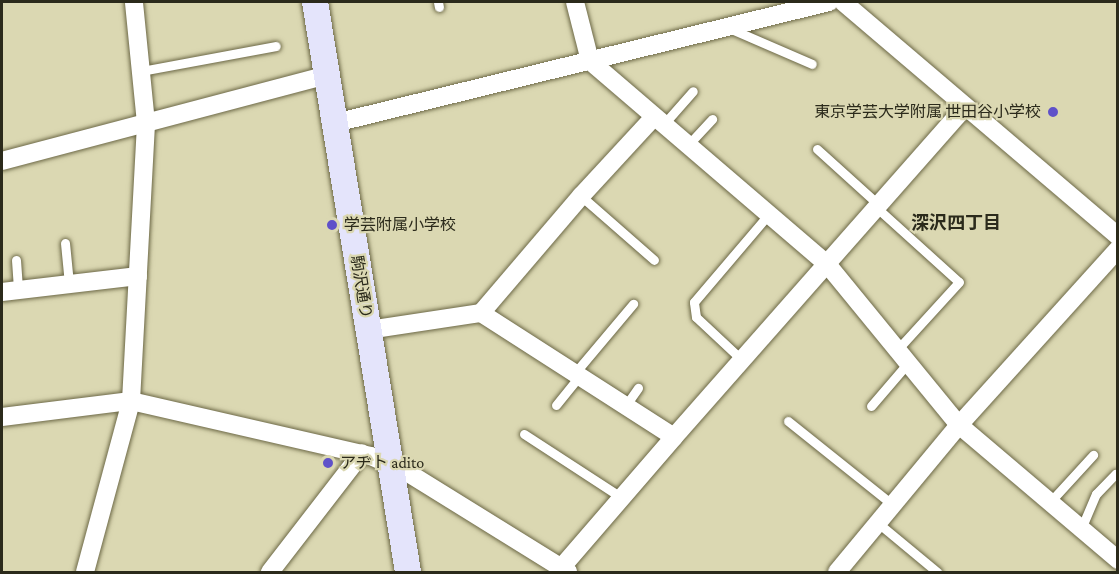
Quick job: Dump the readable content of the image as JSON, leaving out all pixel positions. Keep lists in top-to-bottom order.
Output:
{
  "streets": {
    "main road": ["駒沢通り"]
  },
  "districts": ["深沢四丁目"],
  "places": ["東京学芸大学附属 世田谷小学校", "学芸附属小学校", "アヂト adito"]
}
